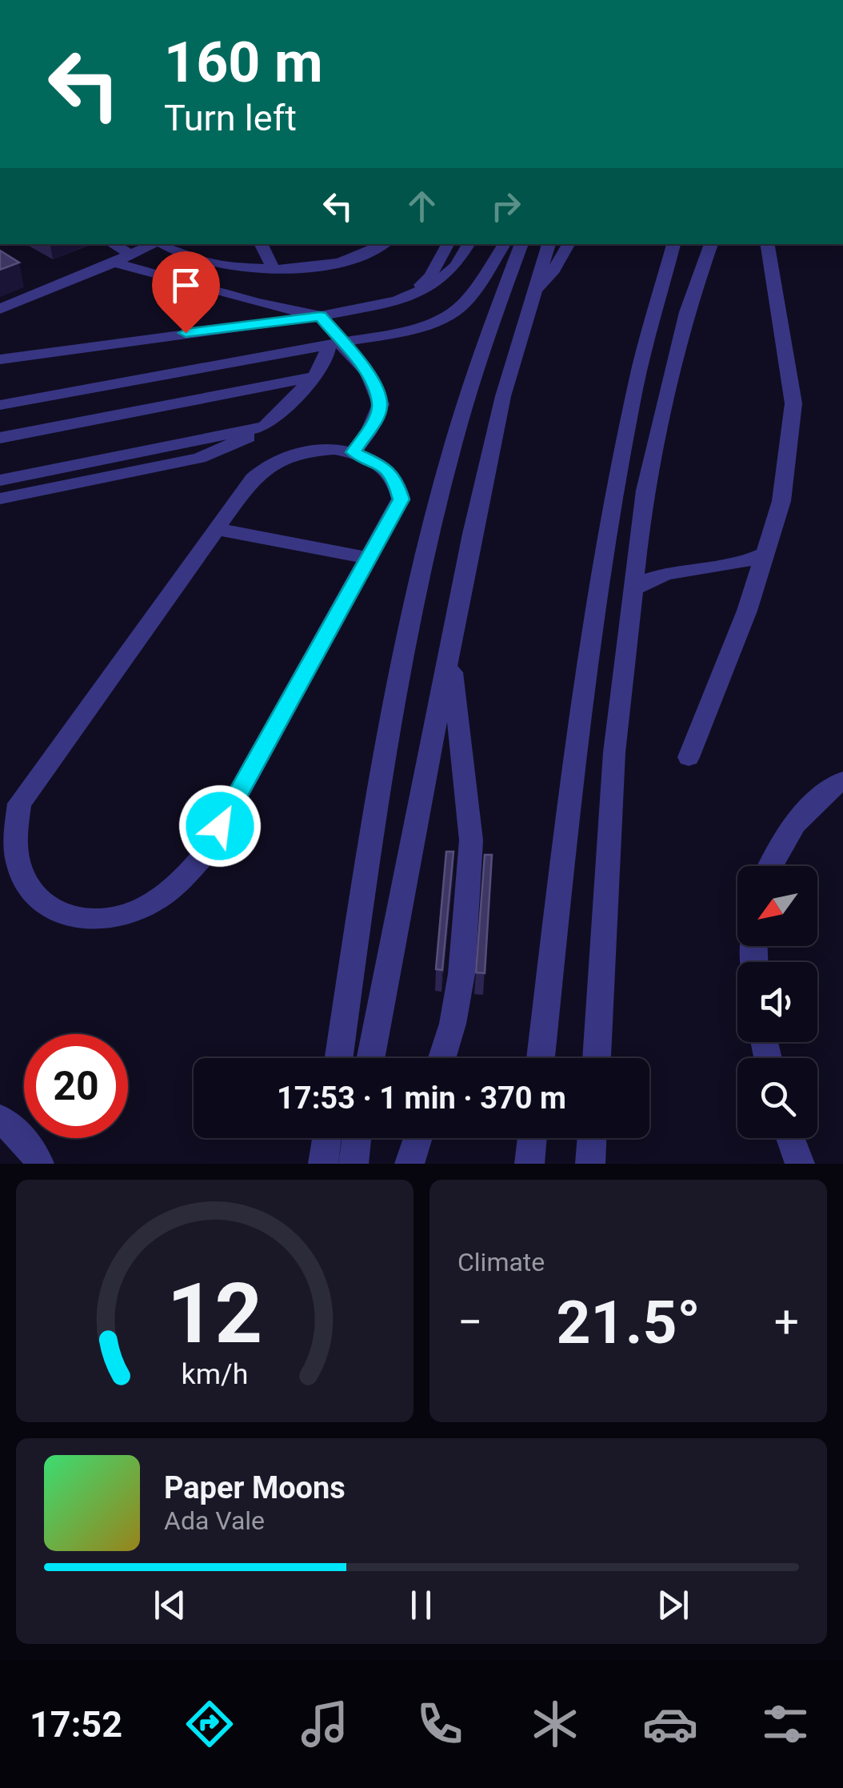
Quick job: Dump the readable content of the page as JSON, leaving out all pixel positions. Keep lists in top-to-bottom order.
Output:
{
  "north": "bottom left",
  "page": {
    "turn": ["160 m", "Turn left"],
    "limit": "20",
    "trip": "17:53 · 1 min · 370 m",
    "tile": "Climate",
    "heat": ["−", "21.5°", "+"],
    "song": ["Paper Moons", "Ada Vale"],
    "tabs": "17:52",
    "gauge": ["12", "km/h"]
  }
}
